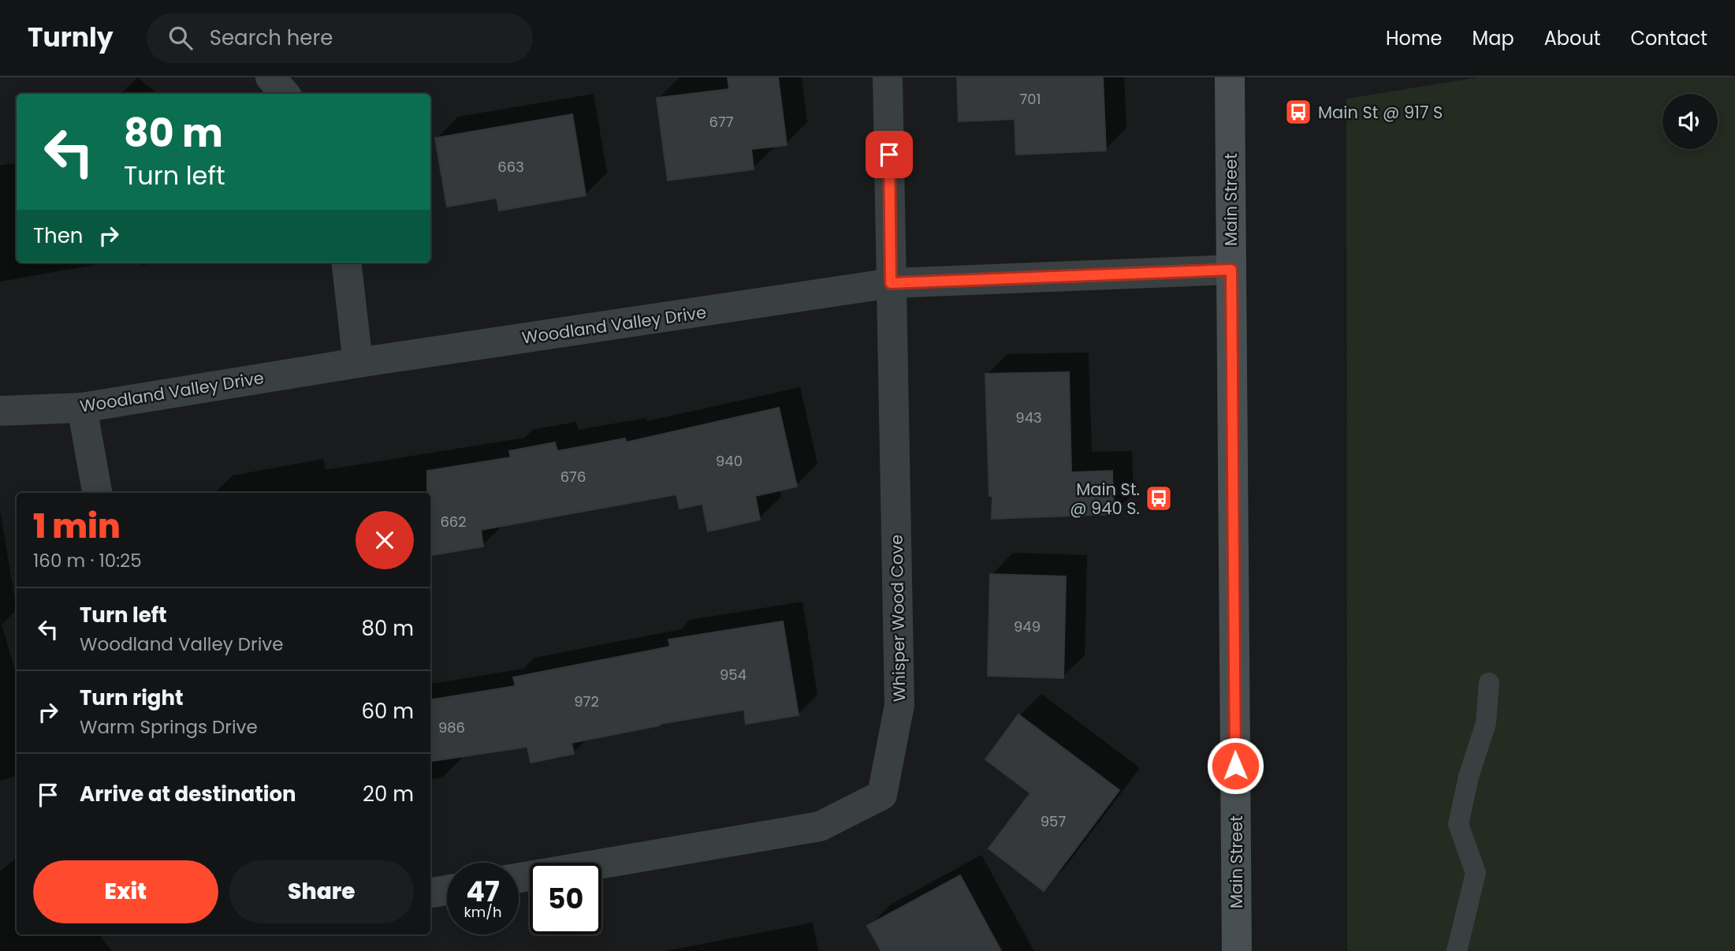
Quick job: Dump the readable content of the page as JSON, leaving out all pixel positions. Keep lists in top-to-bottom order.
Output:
{
  "streets": {
    "main road": ["Main Street"],
    "street": ["Woodland Valley Drive", "Whisper Wood Cove"]
  },
  "crossings": [
    ["Main Street", "Woodland Valley Drive"],
    ["Woodland Valley Drive", "Whisper Wood Cove"]
  ],
  "places": {
    "bus stop": ["Main St @ 917 S", "Main St. @ 940 S."]
  },
  "house_numbers": [
    "701",
    "677",
    "663",
    "943",
    "940",
    "676",
    "662",
    "949",
    "954",
    "972",
    "986",
    "957"
  ],
  "page": {
    "header": "Turnly",
    "search": "Search here",
    "nav": [
      "Home",
      "Map",
      "About",
      "Contact"
    ],
    "turn": ["80 m", "Turn left"],
    "then": "Then",
    "heading": ["1 min", "160 m · 10:25"],
    "list": [
      {
        "name": "Turn left",
        "note": "Woodland Valley Drive",
        "value": "80 m"
      },
      {
        "name": "Turn right",
        "note": "Warm Springs Drive",
        "value": "60 m"
      },
      {
        "name": "Arrive at destination",
        "value": "20 m"
      }
    ],
    "buttons": ["Exit", "Share"],
    "speed": "47 km/h",
    "limit": "50"
  }
}
